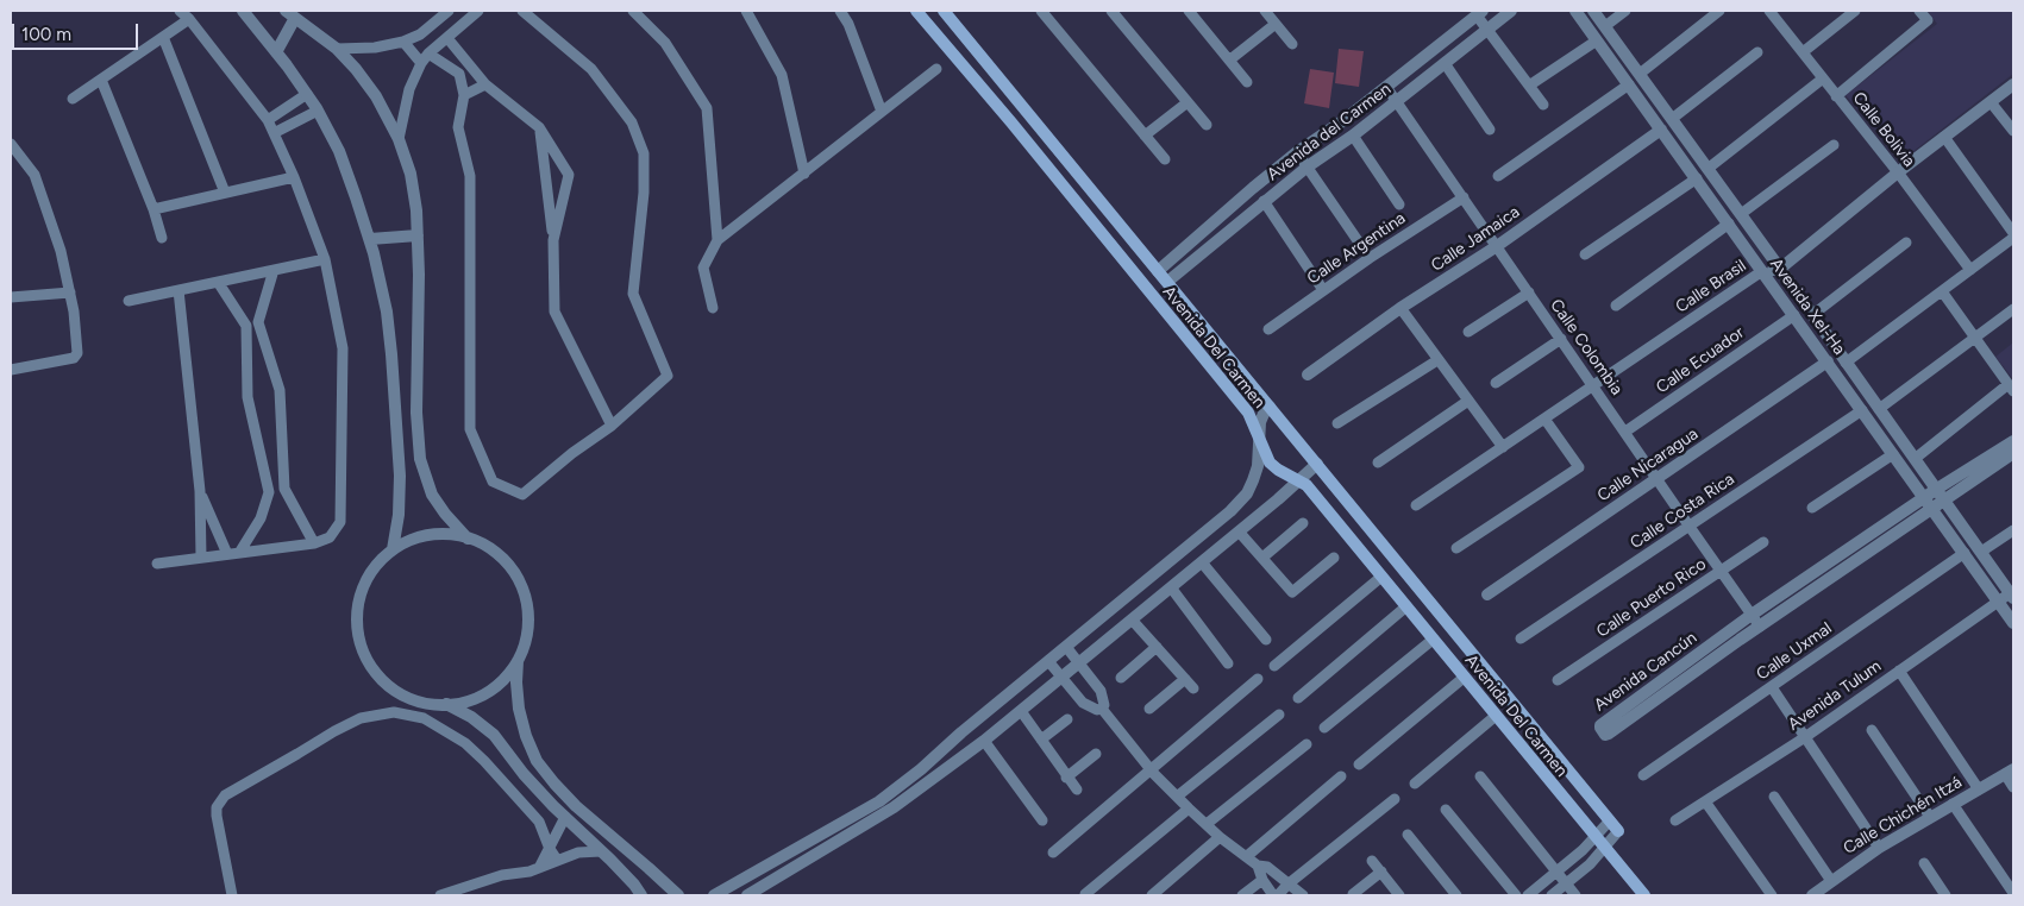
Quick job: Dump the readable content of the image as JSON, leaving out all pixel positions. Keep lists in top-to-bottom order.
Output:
{
  "streets": {
    "main road": ["Avenida Del Carmen"],
    "street": [
      "Calle Bolivia",
      "Avenida del Carmen",
      "Calle Jamaica",
      "Calle Argentina",
      "Calle Brasil",
      "Avenida Xel-Ha",
      "Calle Colombia",
      "Calle Ecuador",
      "Calle Nicaragua",
      "Calle Costa Rica",
      "Calle Puerto Rico",
      "Calle Uxmal",
      "Avenida Cancún",
      "Avenida Tulum",
      "Calle Chichén Itzá"
    ]
  },
  "crossings": [
    ["Avenida del Carmen", "Avenida Del Carmen"],
    ["Avenida del Carmen", "Calle Colombia"],
    ["Calle Jamaica", "Avenida Xel-Ha"],
    ["Calle Jamaica", "Calle Colombia"],
    ["Calle Argentina", "Calle Colombia"],
    ["Calle Brasil", "Avenida Xel-Ha"],
    ["Calle Brasil", "Calle Colombia"],
    ["Avenida Xel-Ha", "Calle Ecuador"],
    ["Avenida Xel-Ha", "Calle Nicaragua"],
    ["Avenida Xel-Ha", "Calle Costa Rica"],
    ["Avenida Xel-Ha", "Calle Uxmal"],
    ["Avenida Xel-Ha", "Avenida Cancún"],
    ["Avenida Xel-Ha", "Avenida Tulum"],
    ["Calle Colombia", "Calle Ecuador"],
    ["Calle Colombia", "Calle Nicaragua"],
    ["Calle Colombia", "Calle Costa Rica"],
    ["Calle Colombia", "Calle Puerto Rico"],
    ["Calle Colombia", "Avenida Cancún"]
  ],
  "scale_bar": "100 m"
}
